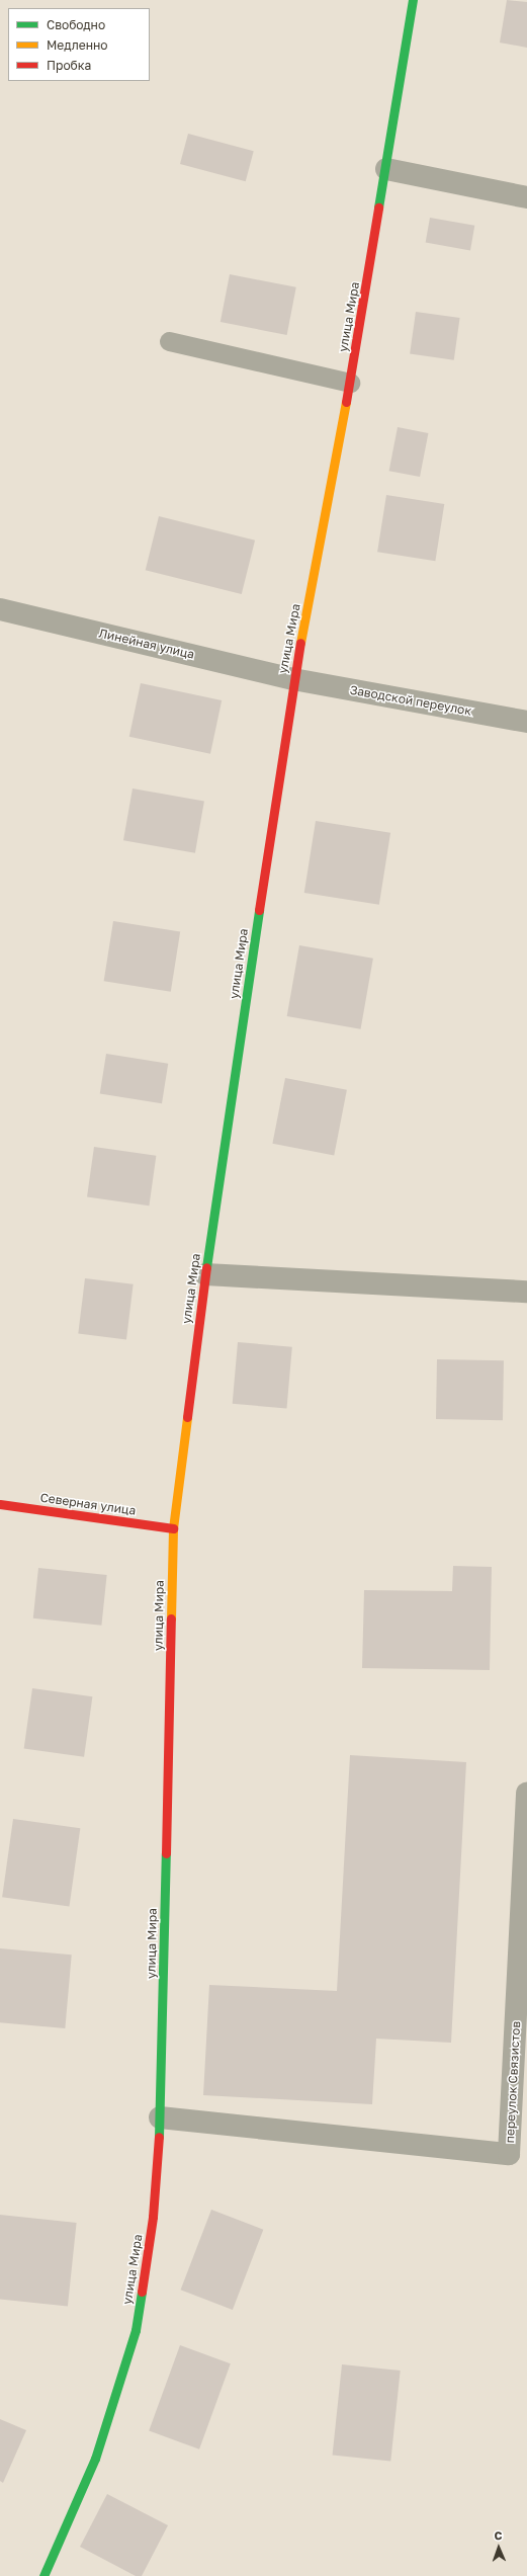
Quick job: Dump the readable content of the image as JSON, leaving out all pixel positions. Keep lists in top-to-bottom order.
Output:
{
  "streets": {
    "street": [
      "улица Мира",
      "Линейная улица",
      "Заводской переулок",
      "Северная улица",
      "переулок Связистов"
    ]
  },
  "crossings": [
    ["улица Мира", "Линейная улица"],
    ["улица Мира", "Заводской переулок"],
    ["улица Мира", "Северная улица"],
    ["улица Мира", "переулок Связистов"],
    ["Линейная улица", "Заводской переулок"]
  ],
  "legend": ["Свободно", "Медленно", "Пробка"],
  "north": "top"
}
